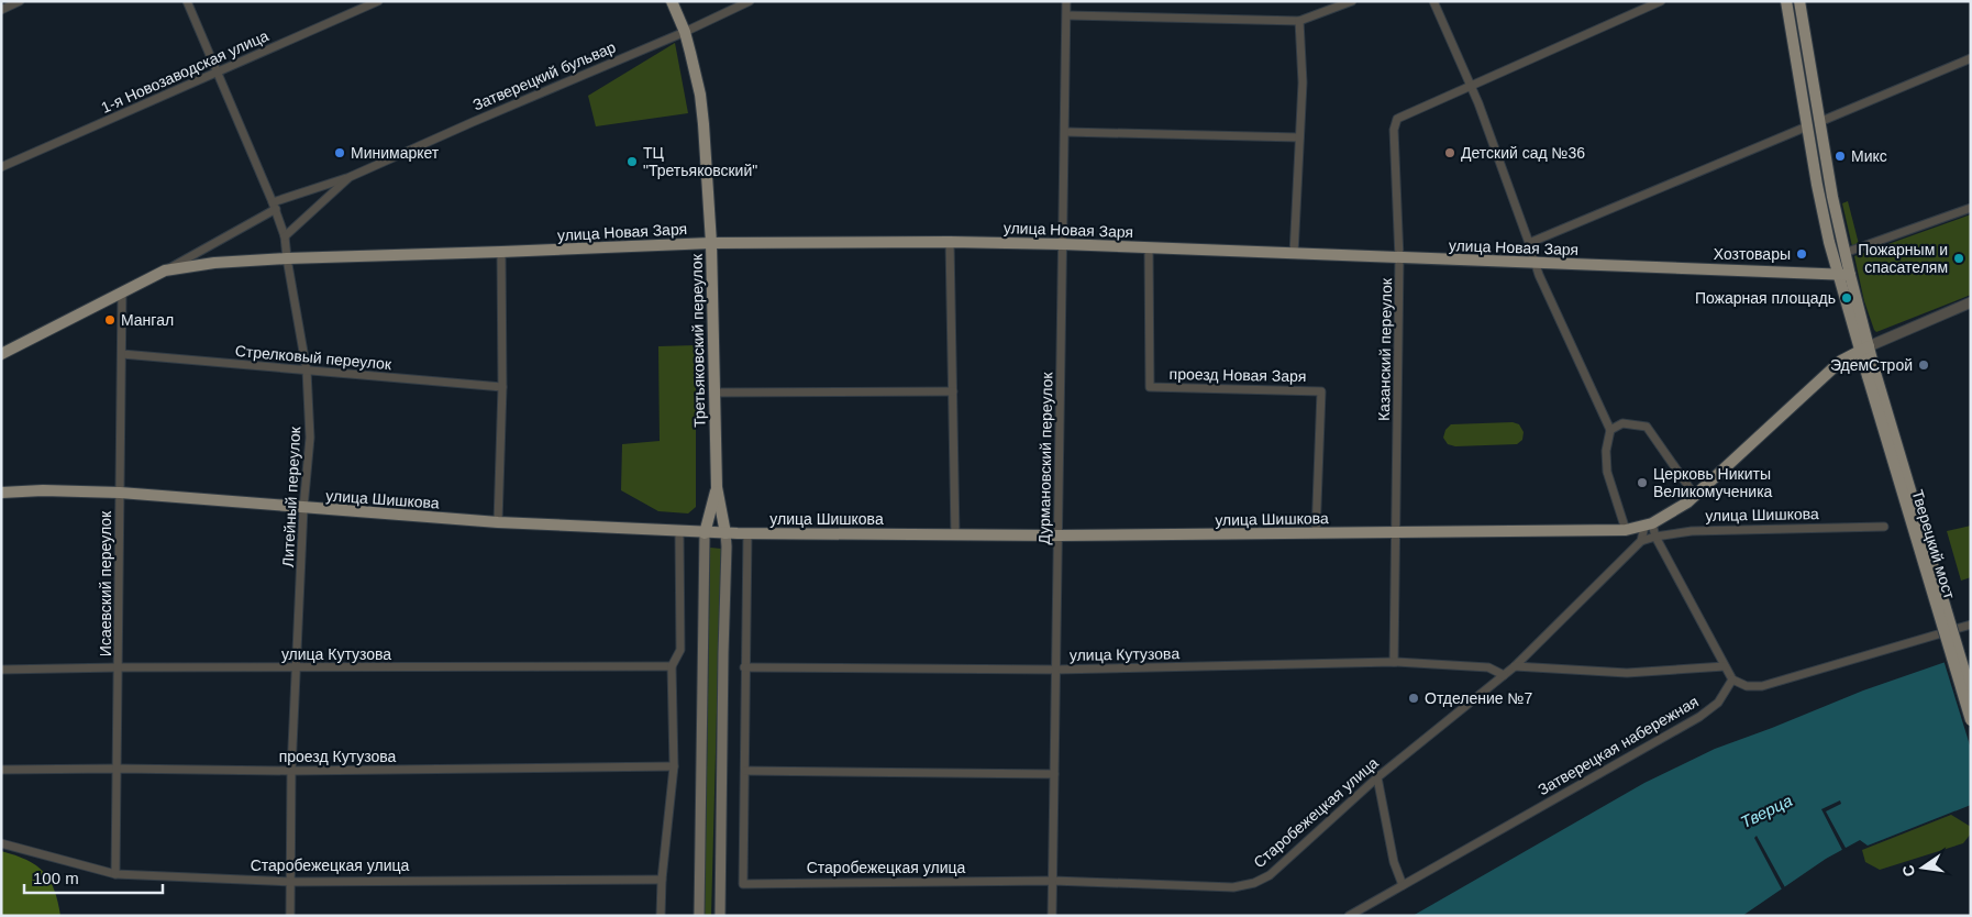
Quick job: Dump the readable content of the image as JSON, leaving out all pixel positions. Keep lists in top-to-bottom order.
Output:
{
  "streets": {
    "main road": [
      "Затверецкий бульвар",
      "улица Новая Заря",
      "Третьяковский переулок",
      "улица Шишкова",
      "Тверецкий мост"
    ],
    "street": [
      "1-я Новозаводская улица",
      "Казанский переулок",
      "Стрелковый переулок",
      "проезд Новая Заря",
      "Дурмановский переулок",
      "Литейный переулок",
      "Исаевский переулок",
      "улица Кутузова",
      "Затверецкая набережная",
      "проезд Кутузова",
      "Старобежецкая улица"
    ]
  },
  "crossings": [
    ["1-я Новозаводская улица", "Литейный переулок"],
    ["Затверецкий бульвар", "улица Новая Заря"],
    ["Затверецкий бульвар", "Третьяковский переулок"],
    ["Затверецкий бульвар", "Литейный переулок"],
    ["Затверецкий бульвар", "Исаевский переулок"],
    ["улица Новая Заря", "Третьяковский переулок"],
    ["улица Новая Заря", "Казанский переулок"],
    ["улица Новая Заря", "проезд Новая Заря"],
    ["улица Новая Заря", "Дурмановский переулок"],
    ["улица Новая Заря", "Литейный переулок"],
    ["Третьяковский переулок", "улица Шишкова"],
    ["Казанский переулок", "улица Шишкова"],
    ["Казанский переулок", "улица Кутузова"],
    ["Стрелковый переулок", "Литейный переулок"],
    ["Стрелковый переулок", "Исаевский переулок"],
    ["проезд Новая Заря", "улица Шишкова"],
    ["Дурмановский переулок", "улица Шишкова"],
    ["Дурмановский переулок", "улица Кутузова"],
    ["Дурмановский переулок", "Старобежецкая улица"],
    ["Литейный переулок", "улица Шишкова"],
    ["Литейный переулок", "улица Кутузова"],
    ["Литейный переулок", "проезд Кутузова"],
    ["Литейный переулок", "Старобежецкая улица"],
    ["улица Шишкова", "Исаевский переулок"],
    ["улица Шишкова", "Старобежецкая улица"],
    ["Исаевский переулок", "улица Кутузова"],
    ["Исаевский переулок", "проезд Кутузова"],
    ["Исаевский переулок", "Старобежецкая улица"],
    ["улица Кутузова", "Старобежецкая улица"]
  ],
  "water": ["Тверца"],
  "places": [
    "Минимаркет",
    "Детский сад №36",
    "Микс",
    "ТЦ \"Третьяковский\"",
    "Хозтовары",
    "Пожарным и спасателям",
    "Пожарная площадь",
    "Мангал",
    "ЭдемСтрой",
    "Церковь Никиты Великомученика",
    "Отделение №7"
  ],
  "scale_bar": "100 m",
  "north": "left"
}
